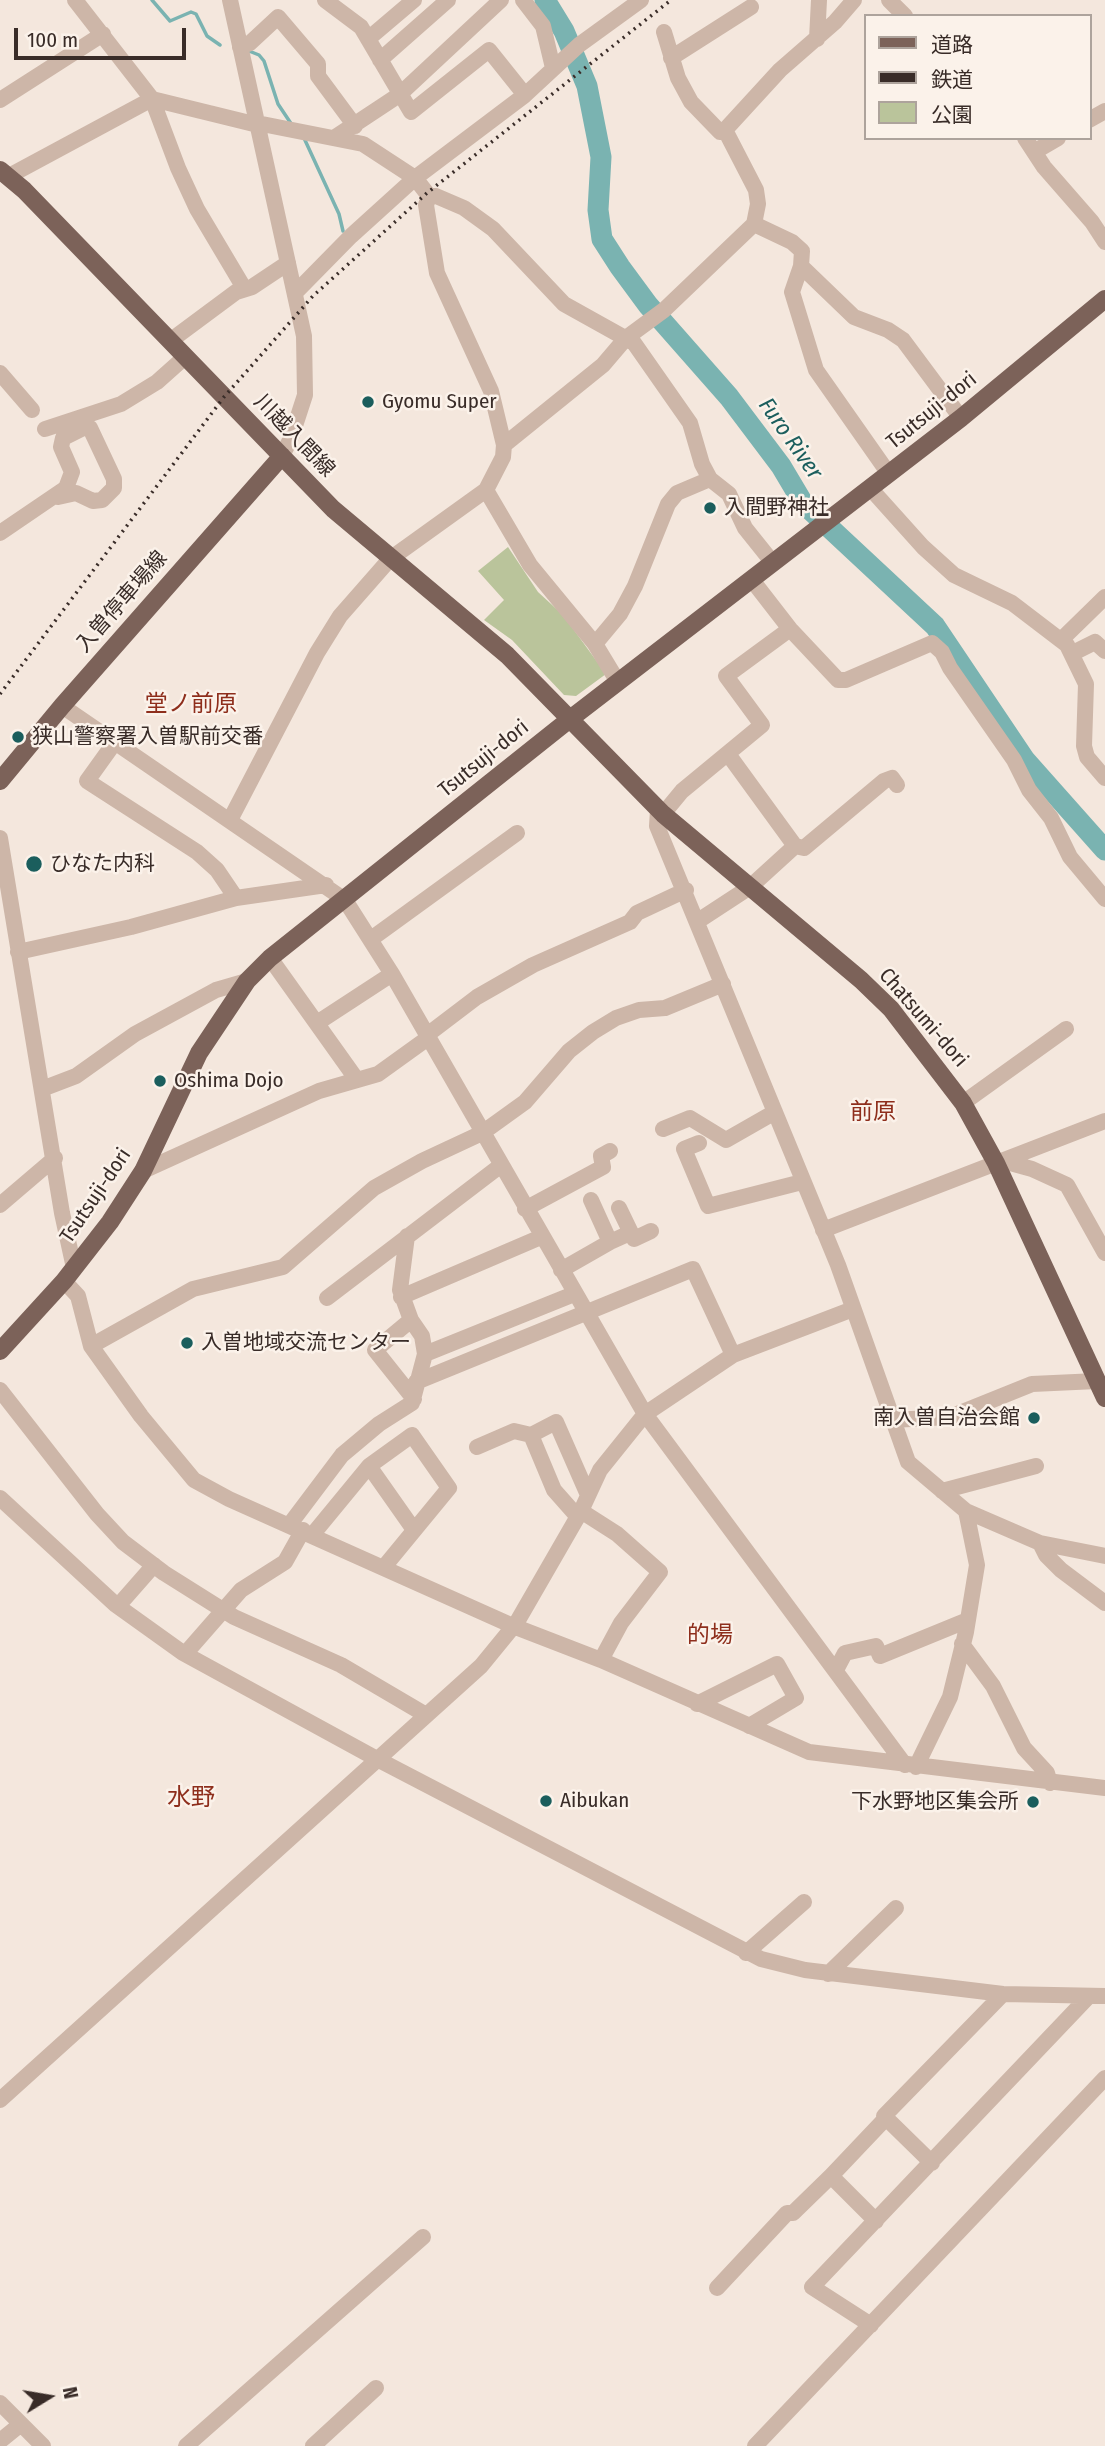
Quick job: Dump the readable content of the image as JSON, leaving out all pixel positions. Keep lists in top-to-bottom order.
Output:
{
  "streets": {
    "main road": [
      "Tsutsuji-dori",
      "川越入間線",
      "入曽停車場線",
      "Chatsumi-dori"
    ]
  },
  "crossings": [
    ["Tsutsuji-dori", "川越入間線"],
    ["Tsutsuji-dori", "Chatsumi-dori"],
    ["川越入間線", "入曽停車場線"],
    ["川越入間線", "Chatsumi-dori"]
  ],
  "districts": [
    "堂ノ前原",
    "前原",
    "的場",
    "水野"
  ],
  "water": ["Furo River"],
  "places": [
    "Gyomu Super",
    "入間野神社",
    "狭山警察署入曽駅前交番",
    "ひなた内科",
    "Oshima Dojo",
    "入曽地域交流センター",
    "南入曽自治会館",
    "Aibukan",
    "下水野地区集会所"
  ],
  "legend": ["道路", "鉄道", "公園"],
  "scale_bar": "100 m",
  "north": "right"
}
